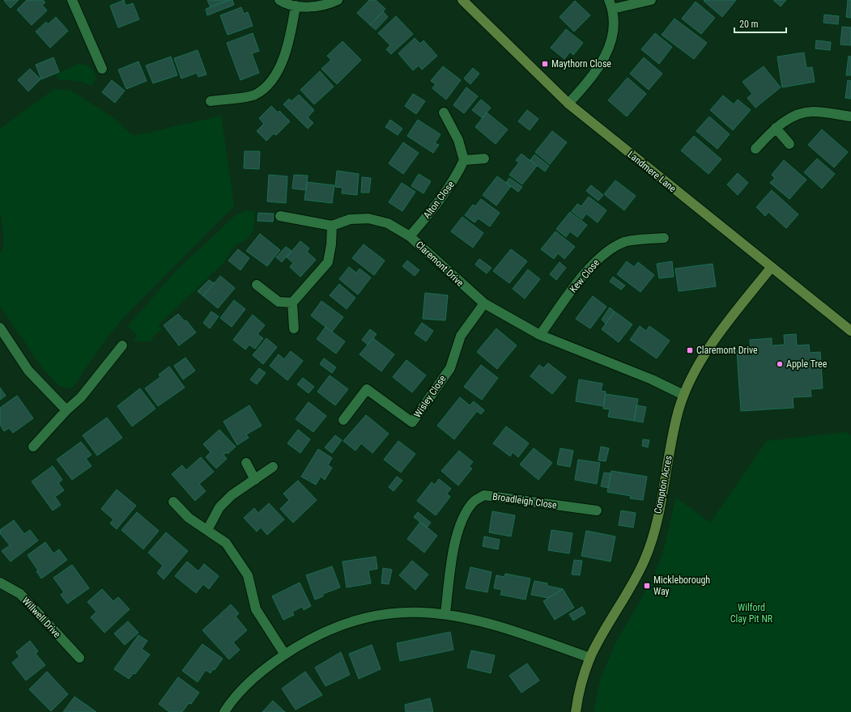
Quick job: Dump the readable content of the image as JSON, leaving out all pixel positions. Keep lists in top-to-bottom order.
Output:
{
  "streets": {
    "street": [
      "Landmere Lane",
      "Alton Close",
      "Claremont Drive",
      "Kew Close",
      "Wisley Close",
      "Compton Acres",
      "Broadleigh Close",
      "Willwell Drive"
    ]
  },
  "crossings": [
    ["Landmere Lane", "Compton Acres"],
    ["Alton Close", "Claremont Drive"],
    ["Claremont Drive", "Kew Close"],
    ["Claremont Drive", "Wisley Close"],
    ["Claremont Drive", "Compton Acres"]
  ],
  "parks": ["Wilford Clay Pit NR"],
  "places": {
    "transit": ["Maythorn Close", "Claremont Drive", "Mickleborough Way"],
    "other": ["Apple Tree"]
  },
  "scale_bar": "20 m"
}
